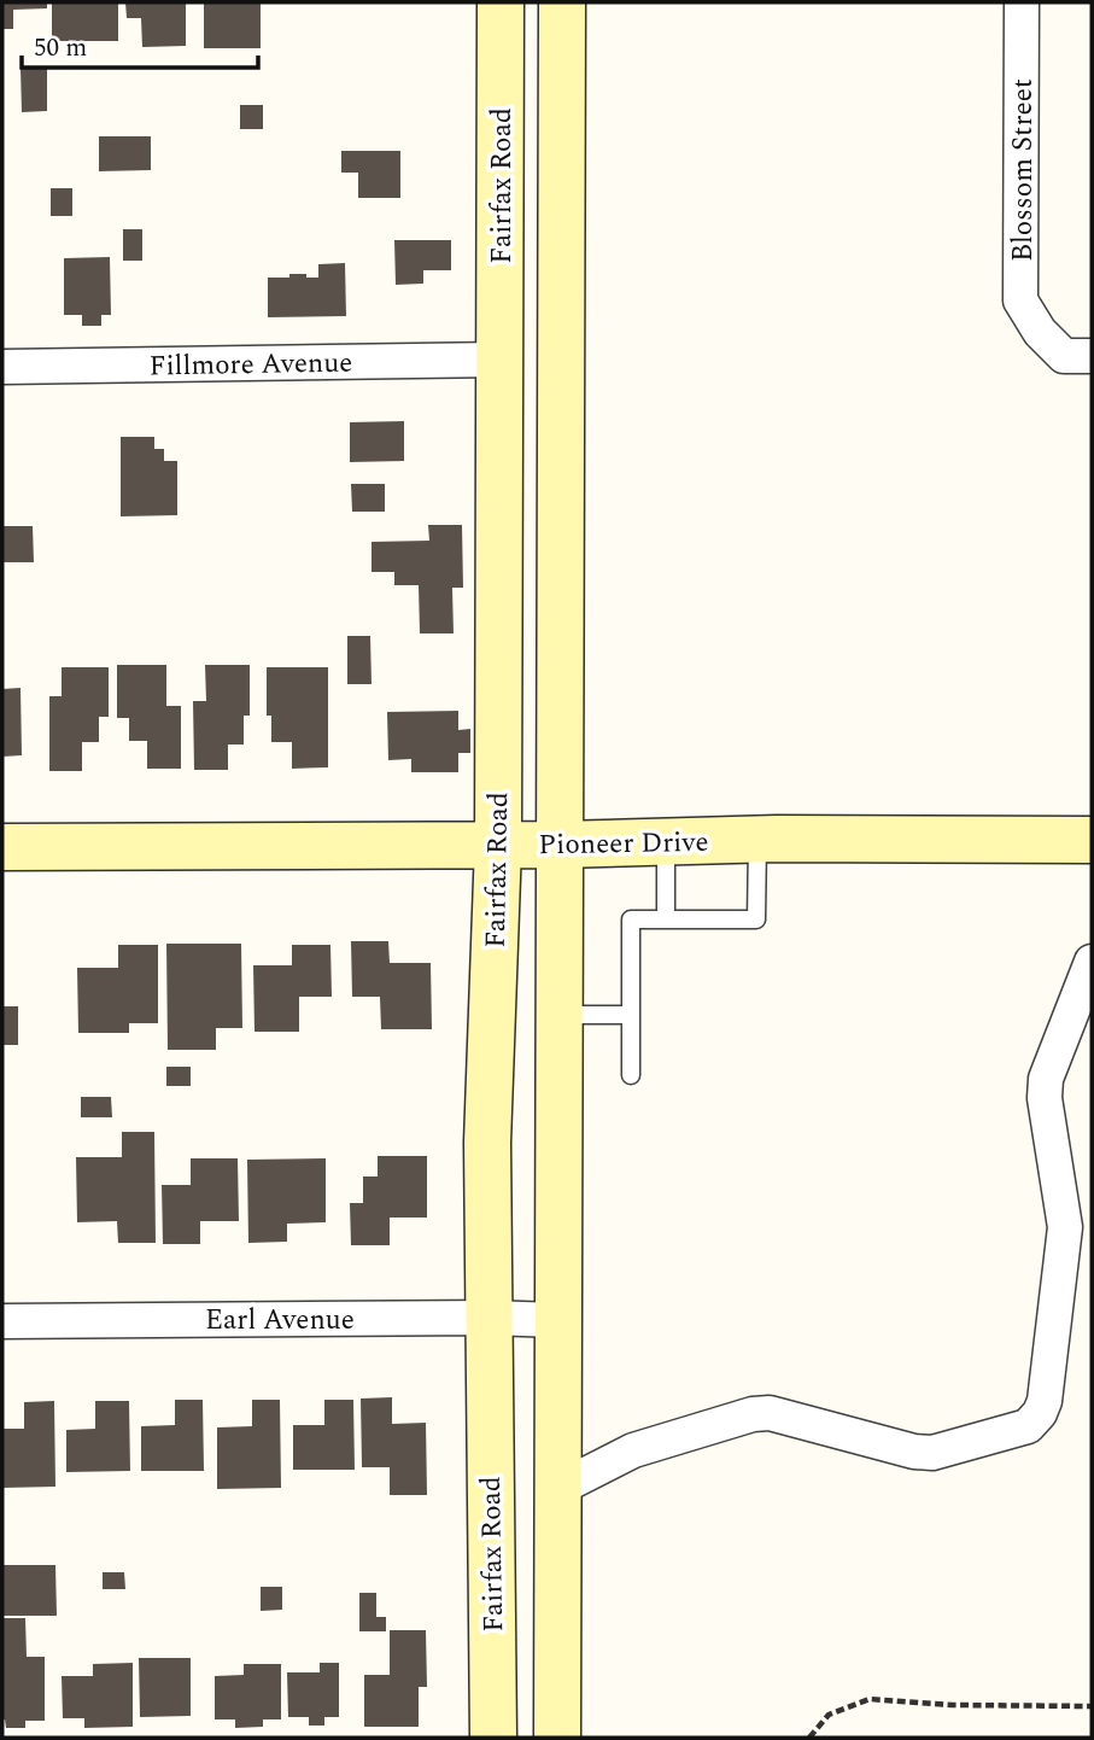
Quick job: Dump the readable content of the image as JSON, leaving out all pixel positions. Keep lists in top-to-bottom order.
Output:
{
  "streets": {
    "main road": ["Fairfax Road", "Pioneer Drive"],
    "street": ["Blossom Street", "Fillmore Avenue", "Earl Avenue"]
  },
  "crossings": [
    ["Fairfax Road", "Fillmore Avenue"],
    ["Fairfax Road", "Pioneer Drive"],
    ["Fairfax Road", "Earl Avenue"]
  ],
  "scale_bar": "50 m"
}
